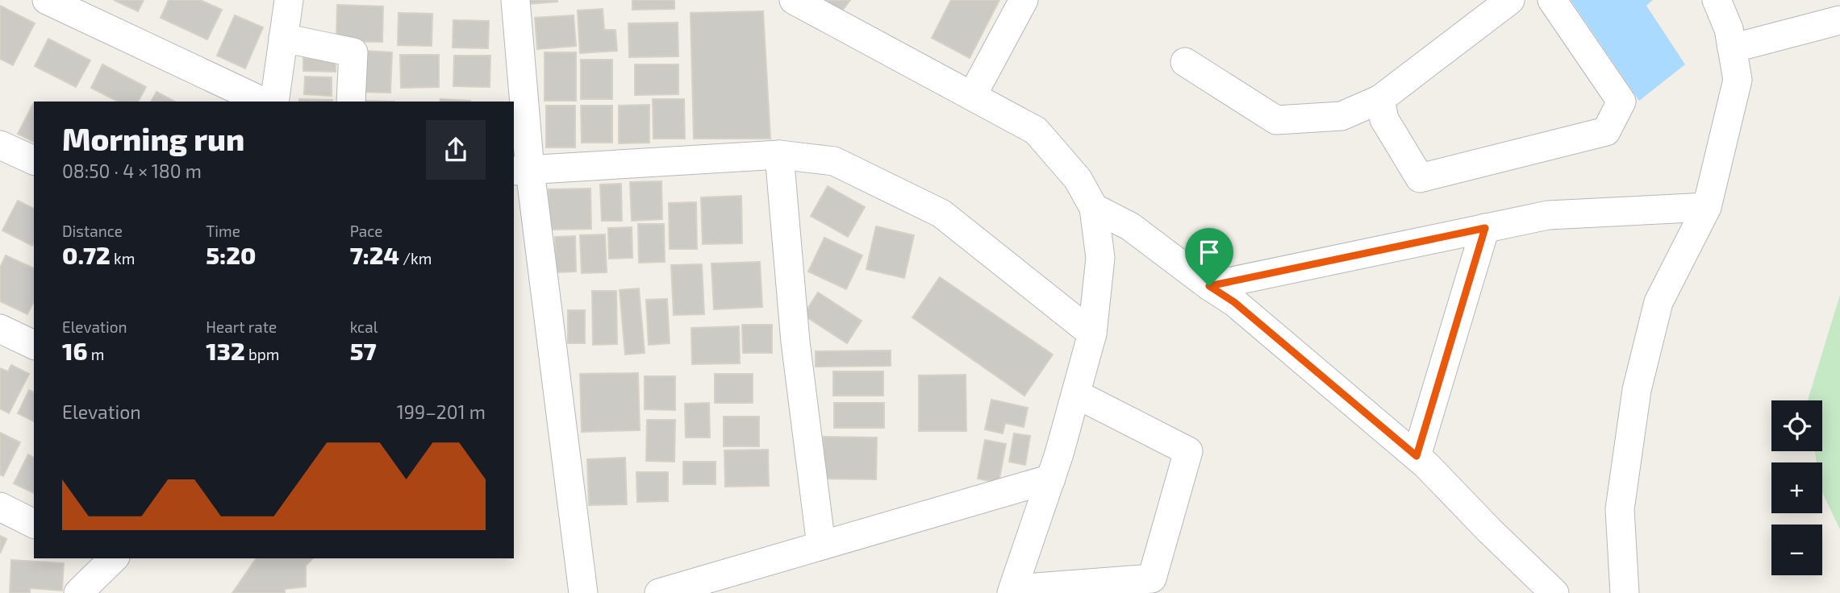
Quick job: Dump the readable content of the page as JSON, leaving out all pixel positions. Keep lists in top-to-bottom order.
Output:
{
  "page": {
    "heading": ["Morning run", "08:50 · 4 × 180 m"],
    "stats": [
      ["Distance", "0.72 km"],
      ["Time", "5:20"],
      ["Pace", "7:24 /km"],
      ["Elevation", "16 m"],
      ["Heart rate", "132 bpm"],
      ["kcal", "57"]
    ],
    "chart": ["Elevation", "199–201 m"],
    "map_buttons": ["+", "−"]
  }
}
